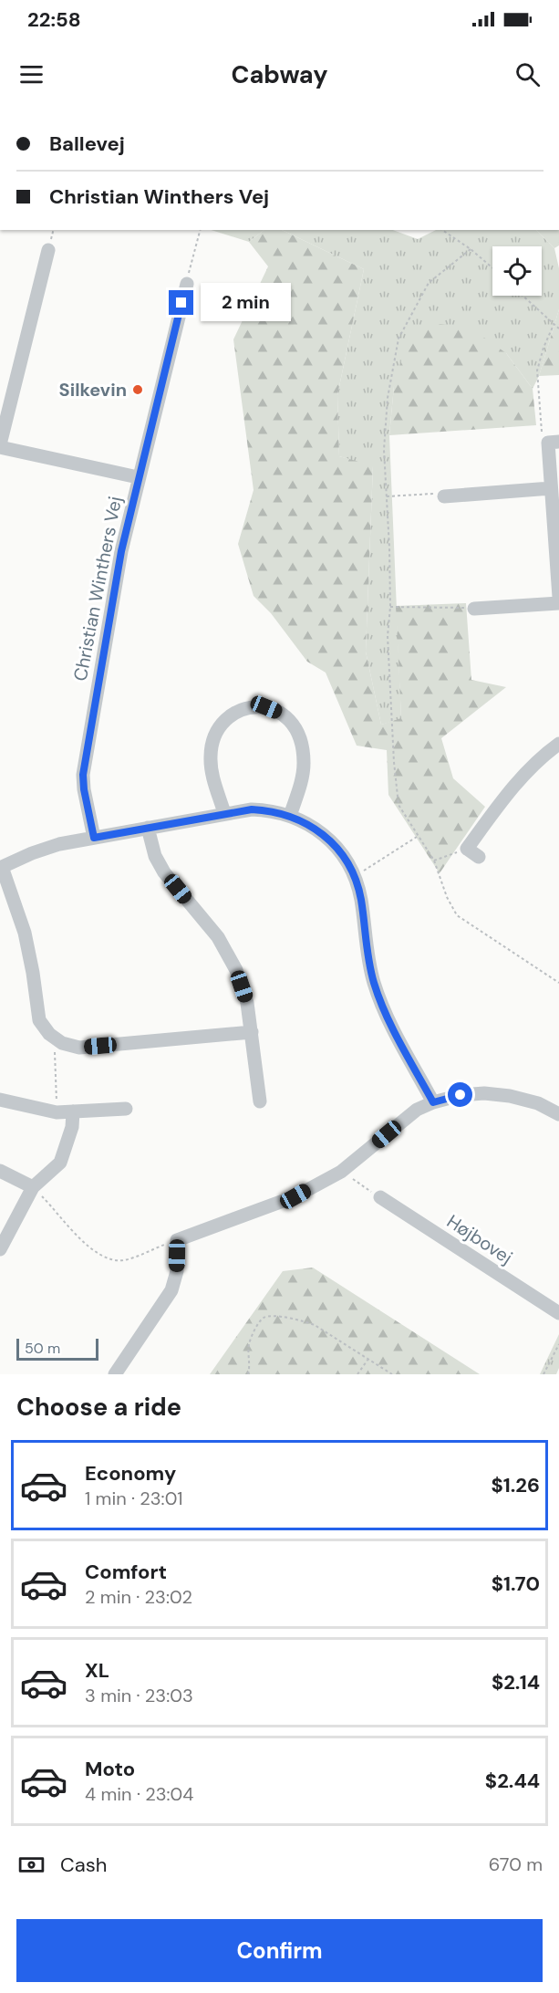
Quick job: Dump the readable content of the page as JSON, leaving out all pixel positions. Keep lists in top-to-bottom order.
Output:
{
  "streets": {
    "street": ["Christian Winthers Vej", "Højbovej"]
  },
  "places": ["Silkevin"],
  "scale_bar": "50 m",
  "page": {
    "status": "22:58",
    "header": "Cabway",
    "banner": ["Ballevej", "Christian Winthers Vej"],
    "bubble": "2 min",
    "scale": "50 m",
    "heading": "Choose a ride",
    "list": [
      {
        "name": "Economy",
        "note": "1 min · 23:01",
        "value": "$1.26"
      },
      {
        "name": "Comfort",
        "note": "2 min · 23:02",
        "value": "$1.70"
      },
      {
        "name": "XL",
        "note": "3 min · 23:03",
        "value": "$2.14"
      },
      {
        "name": "Moto",
        "note": "4 min · 23:04",
        "value": "$2.44"
      }
    ],
    "pay": ["Cash", "670 m"],
    "buttons": "Confirm"
  }
}
